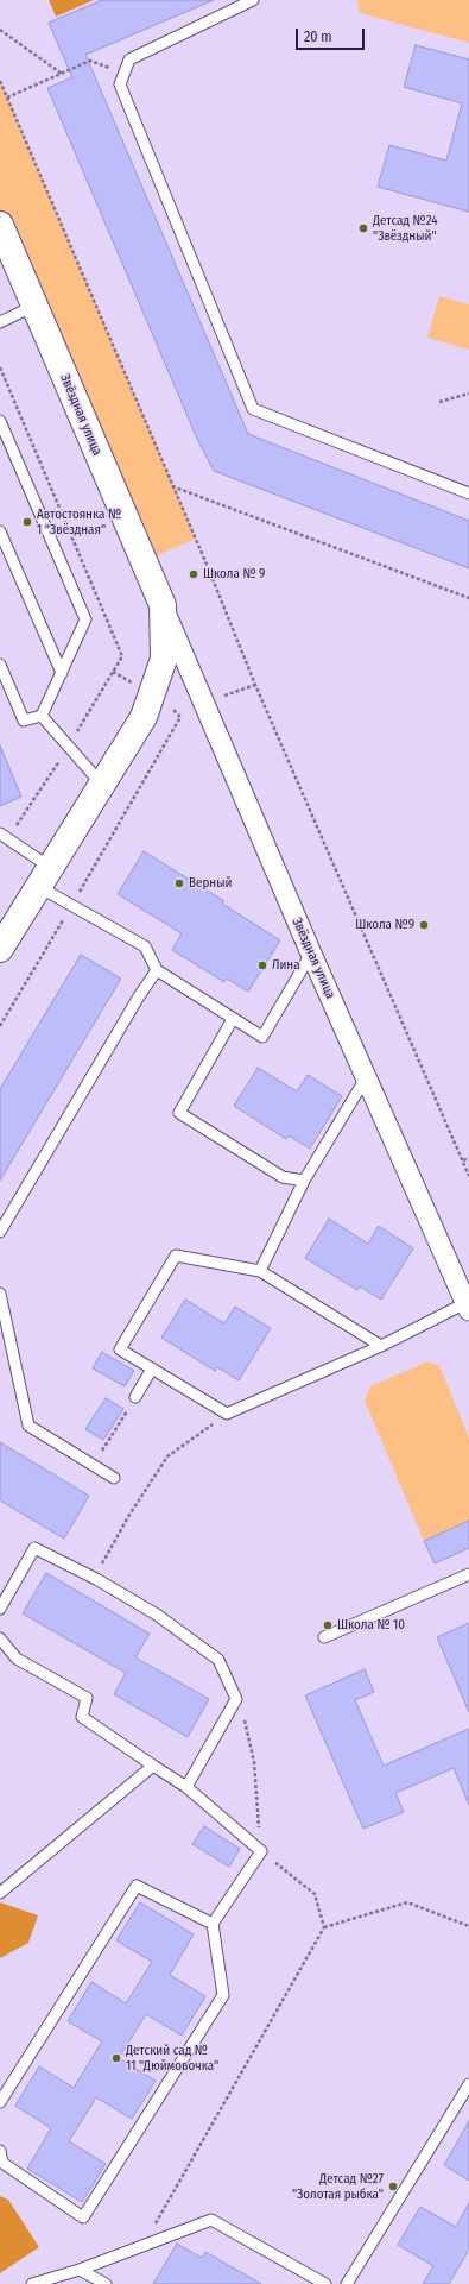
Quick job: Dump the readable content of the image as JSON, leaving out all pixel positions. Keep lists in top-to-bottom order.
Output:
{
  "streets": {
    "street": ["Звёздная улица"]
  },
  "places": [
    "Детсад №24 \"Звёздный\"",
    "Автостоянка № 1 \"Звёздная\"",
    "Школа № 9",
    "Верный",
    "Школа №9",
    "Лина",
    "Школа № 10",
    "Детский сад № 11 \"Дюймовочка\"",
    "Детсад №27 \"Золотая рыбка\""
  ],
  "scale_bar": "20 m"
}
